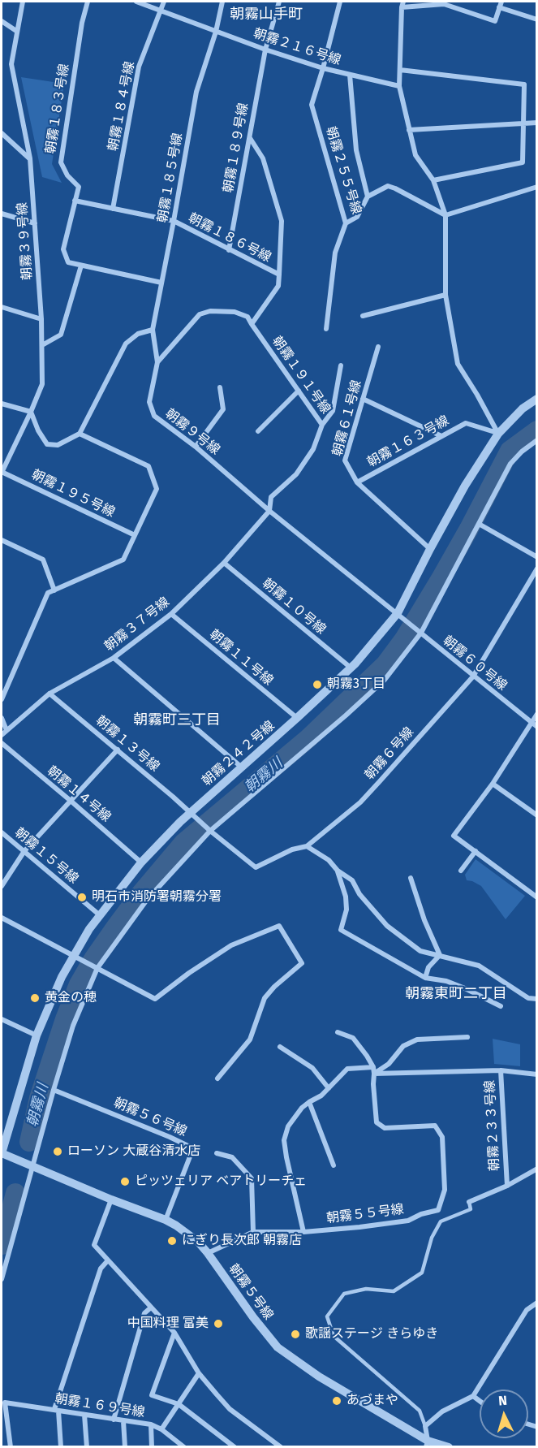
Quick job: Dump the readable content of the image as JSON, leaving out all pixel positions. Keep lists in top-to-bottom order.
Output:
{
  "streets": {
    "street": [
      "朝霧２１６号線",
      "朝霧１８４号線",
      "朝霧１８３号線",
      "朝霧１８９号線",
      "朝霧２５５号線",
      "朝霧１８５号線",
      "朝霧１８６号線",
      "朝霧３９号線",
      "朝霧１９１号線",
      "朝霧６１号線",
      "朝霧９号線",
      "朝霧１６３号線",
      "朝霧１９５号線",
      "朝霧１０号線",
      "朝霧３７号線",
      "朝霧１１号線",
      "朝霧６０号線",
      "朝霧１３号線",
      "朝霧２４２号線",
      "朝霧６号線",
      "朝霧１４号線",
      "朝霧１５号線",
      "朝霧５６号線",
      "朝霧２３３号線",
      "朝霧５５号線",
      "朝霧５号線",
      "朝霧１６９号線"
    ]
  },
  "crossings": [
    ["朝霧２１６号線", "朝霧１８４号線"],
    ["朝霧２１６号線", "朝霧１８９号線"],
    ["朝霧２１６号線", "朝霧２５５号線"],
    ["朝霧２１６号線", "朝霧１８５号線"],
    ["朝霧１８４号線", "朝霧１８６号線"],
    ["朝霧１８３号線", "朝霧１８５号線"],
    ["朝霧１８３号線", "朝霧１８６号線"],
    ["朝霧１８９号線", "朝霧１８６号線"],
    ["朝霧１８５号線", "朝霧１８６号線"],
    ["朝霧１８５号線", "朝霧９号線"],
    ["朝霧３９号線", "朝霧１９５号線"],
    ["朝霧１９１号線", "朝霧９号線"],
    ["朝霧１９１号線", "朝霧３７号線"],
    ["朝霧６１号線", "朝霧１６３号線"],
    ["朝霧６１号線", "朝霧２４２号線"],
    ["朝霧９号線", "朝霧３７号線"],
    ["朝霧９号線", "朝霧６０号線"],
    ["朝霧９号線", "朝霧２４２号線"],
    ["朝霧１６３号線", "朝霧２４２号線"],
    ["朝霧１０号線", "朝霧３７号線"],
    ["朝霧１０号線", "朝霧２４２号線"],
    ["朝霧３７号線", "朝霧１１号線"],
    ["朝霧３７号線", "朝霧１３号線"],
    ["朝霧１１号線", "朝霧２４２号線"],
    ["朝霧６０号線", "朝霧２４２号線"],
    ["朝霧６０号線", "朝霧６号線"],
    ["朝霧１３号線", "朝霧２４２号線"],
    ["朝霧１３号線", "朝霧６号線"],
    ["朝霧２４２号線", "朝霧１４号線"],
    ["朝霧２４２号線", "朝霧１５号線"],
    ["朝霧２４２号線", "朝霧５号線"],
    ["朝霧５６号線", "朝霧５号線"],
    ["朝霧５５号線", "朝霧５号線"]
  ],
  "districts": ["朝霧山手町", "朝霧町三丁目", "朝霧東町二丁目"],
  "water": ["朝霧川"],
  "places": [
    "朝霧3丁目",
    "明石市消防署朝霧分署",
    "黄金の穂",
    "ローソン 大蔵谷清水店",
    "ピッツェリア ベアトリーチェ",
    "にぎり長次郎 朝霧店",
    "中国料理 富美",
    "歌謡ステージ きらゆき",
    "あづまや"
  ],
  "north": "top"
}
